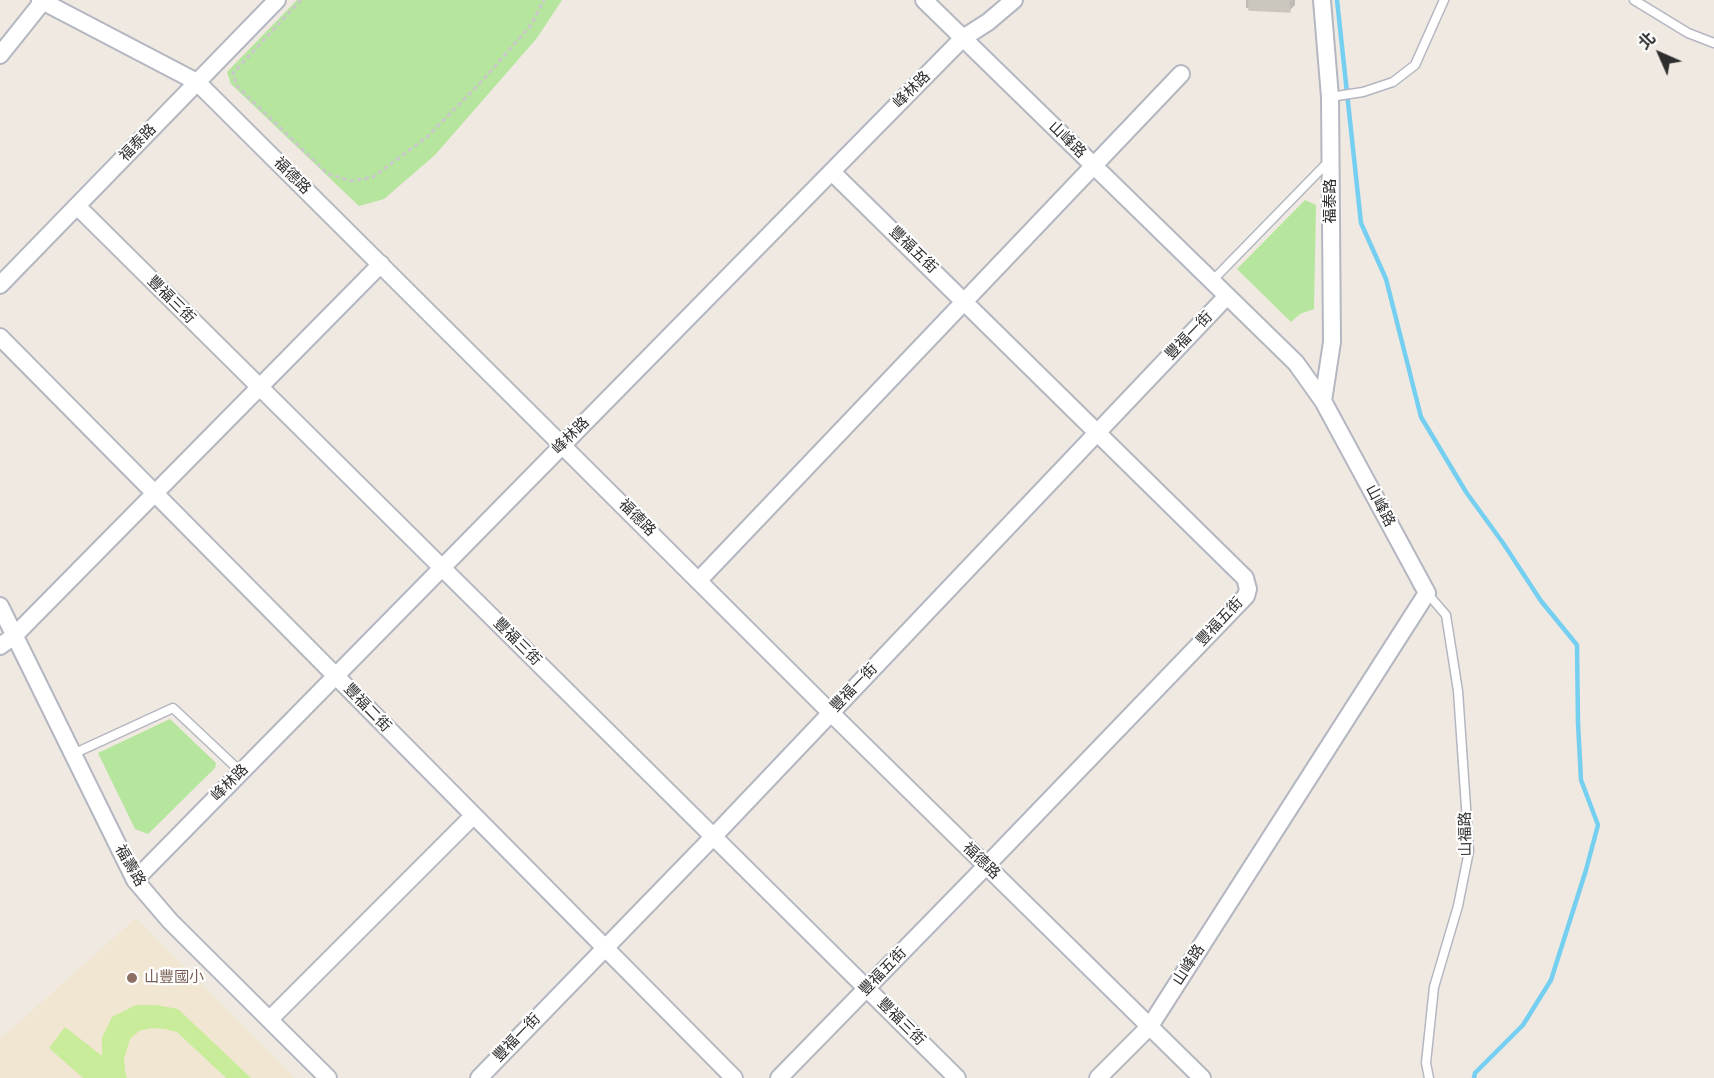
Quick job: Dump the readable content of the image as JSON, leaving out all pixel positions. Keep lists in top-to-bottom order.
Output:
{
  "streets": {
    "street": [
      "峰林路",
      "山峰路",
      "福泰路",
      "福德路",
      "豐福五街",
      "豐福三街",
      "豐福一街",
      "豐福二街",
      "福壽路"
    ],
    "lane": ["山福路"]
  },
  "crossings": [
    ["峰林路", "山峰路"],
    ["峰林路", "福德路"],
    ["峰林路", "豐福五街"],
    ["峰林路", "豐福三街"],
    ["峰林路", "豐福二街"],
    ["峰林路", "福壽路"],
    ["山峰路", "福泰路"],
    ["山峰路", "福德路"],
    ["山峰路", "豐福一街"],
    ["山峰路", "山福路"],
    ["福泰路", "福德路"],
    ["福泰路", "豐福三街"],
    ["福德路", "豐福五街"],
    ["福德路", "豐福一街"],
    ["豐福五街", "豐福三街"],
    ["豐福五街", "豐福一街"],
    ["豐福三街", "豐福一街"],
    ["豐福一街", "豐福二街"]
  ],
  "places": ["山豐國小"],
  "north": "top left"
}
